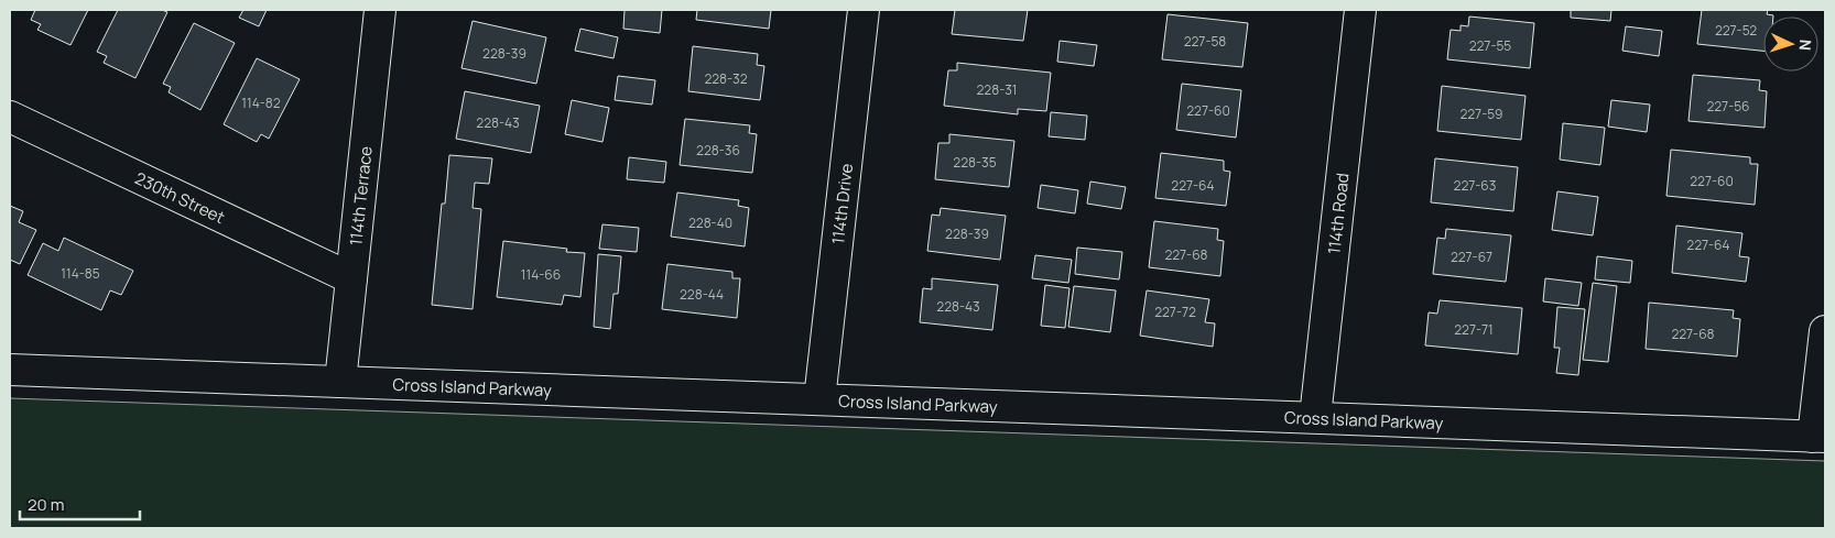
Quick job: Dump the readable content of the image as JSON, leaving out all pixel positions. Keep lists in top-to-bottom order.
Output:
{
  "streets": {
    "street": [
      "114th Terrace",
      "230th Street",
      "114th Drive",
      "114th Road",
      "Cross Island Parkway"
    ]
  },
  "crossings": [
    ["114th Terrace", "230th Street"],
    ["114th Terrace", "Cross Island Parkway"],
    ["114th Drive", "Cross Island Parkway"],
    ["114th Road", "Cross Island Parkway"]
  ],
  "house_numbers": [
    "227-52",
    "227-58",
    "227-55",
    "228-39",
    "228-32",
    "228-31",
    "114-82",
    "227-56",
    "227-60",
    "227-59",
    "228-43",
    "228-36",
    "228-35",
    "227-60",
    "227-64",
    "227-63",
    "228-40",
    "228-39",
    "227-64",
    "227-68",
    "227-67",
    "114-85",
    "114-66",
    "228-44",
    "228-43",
    "227-72",
    "227-71",
    "227-68"
  ],
  "scale_bar": "20 m",
  "north": "right"
}
